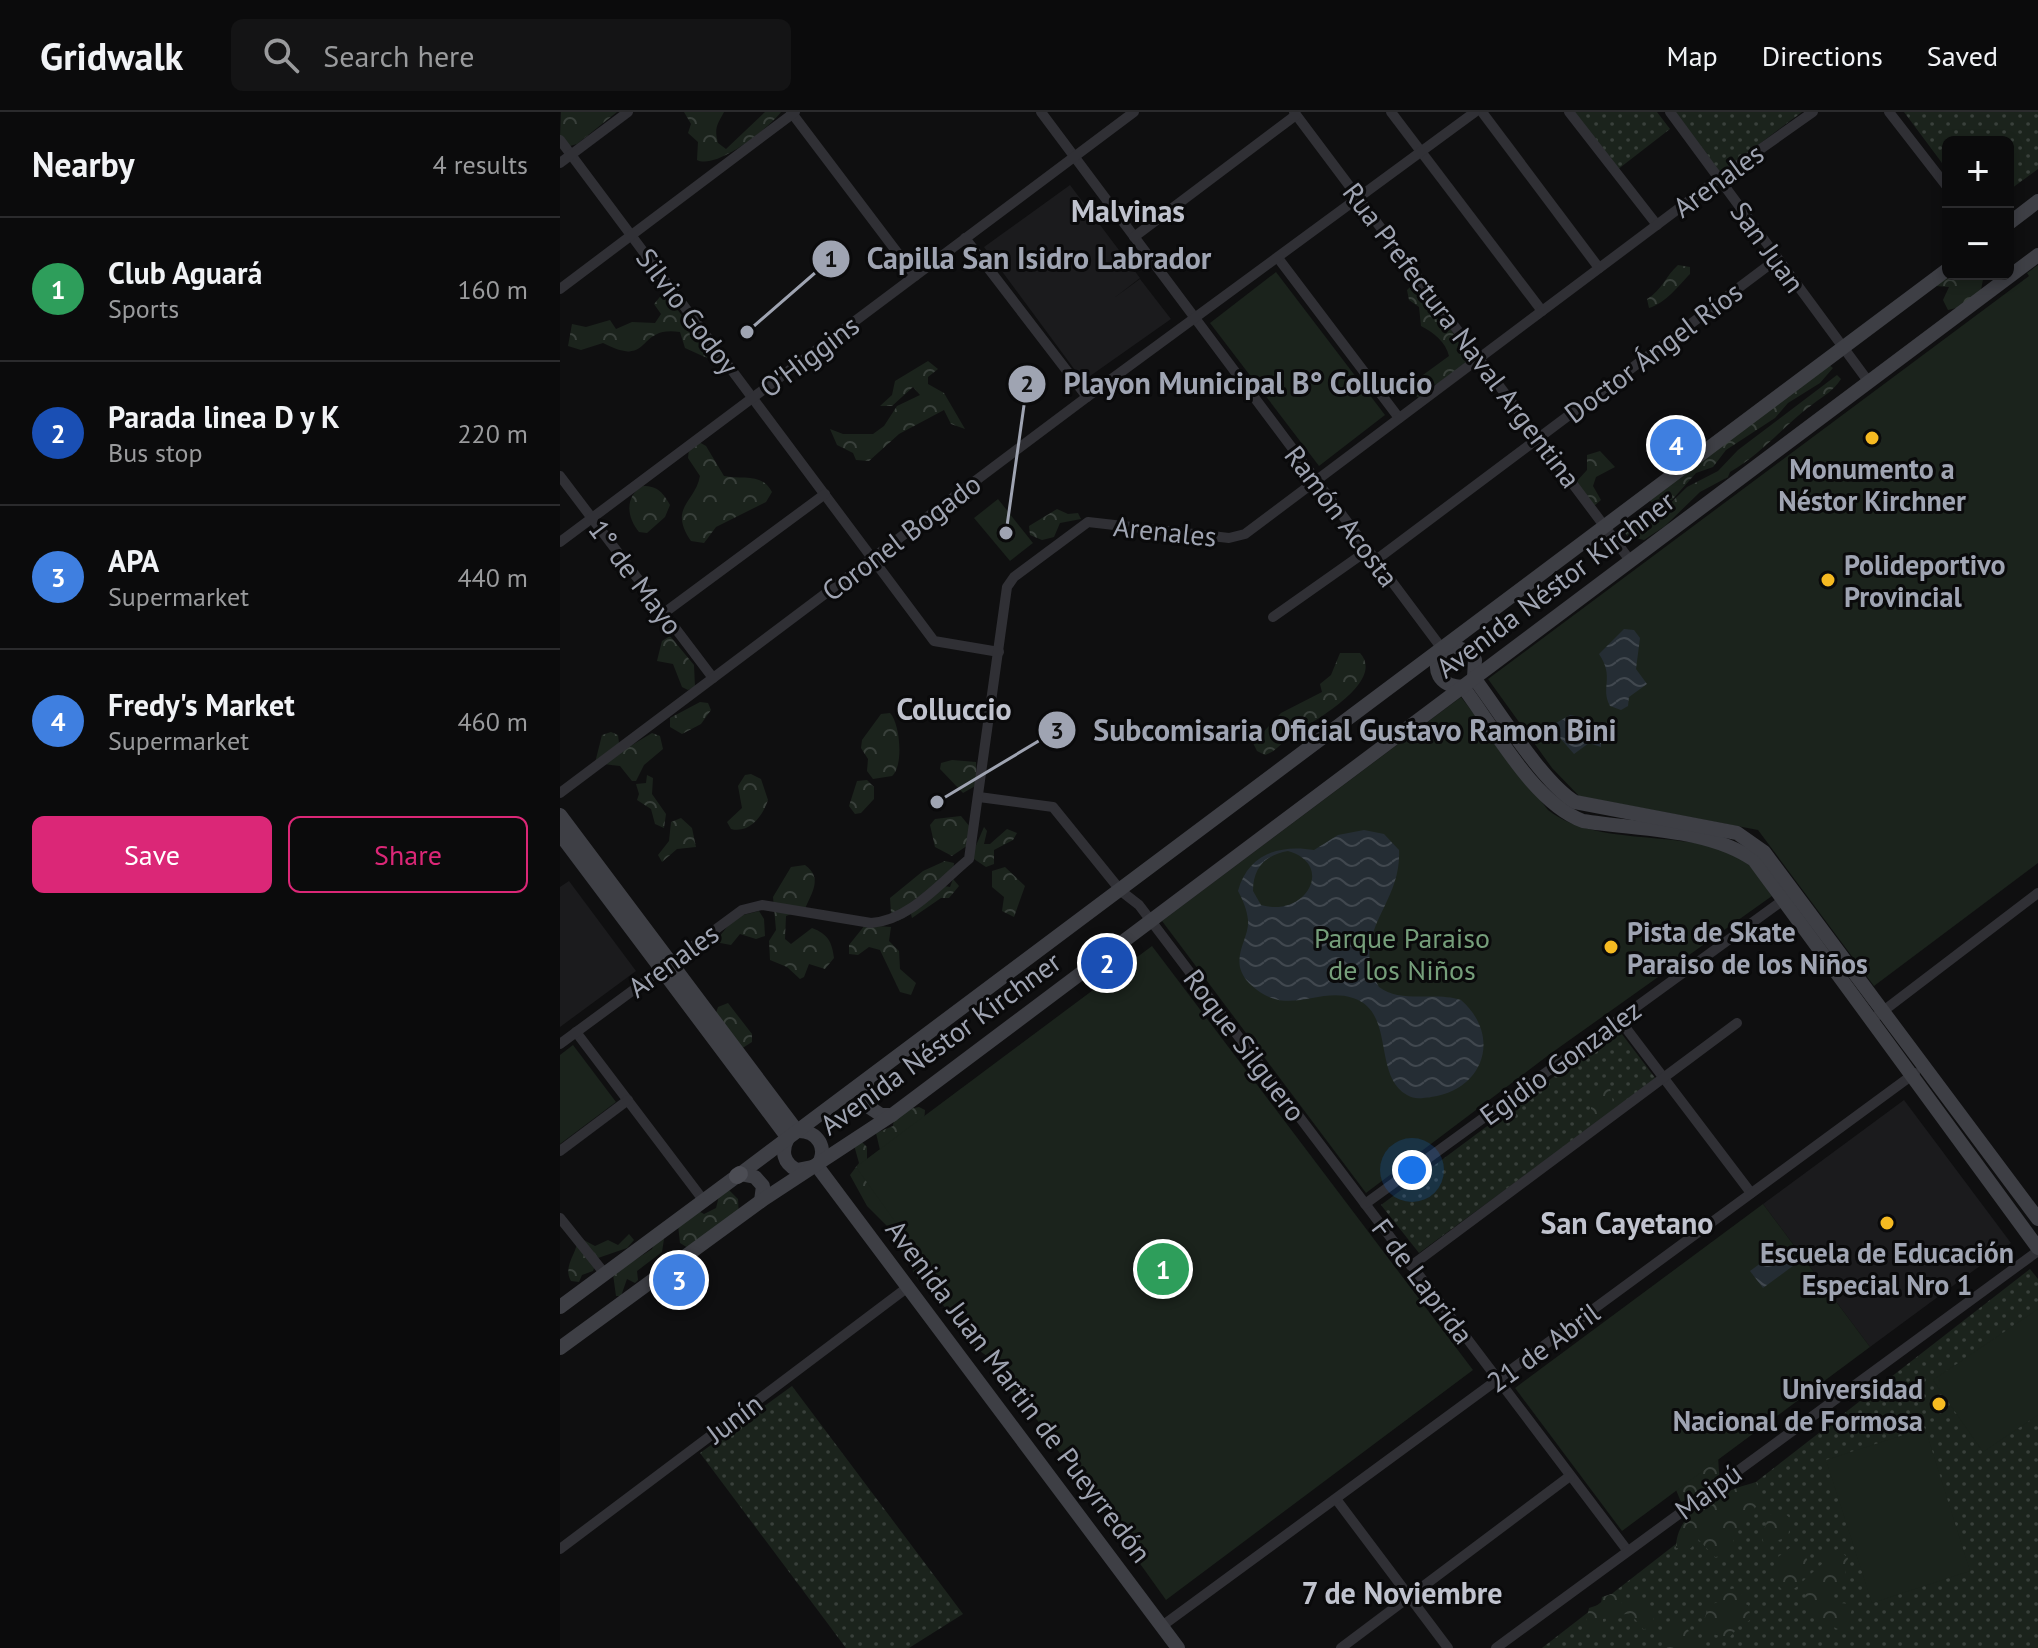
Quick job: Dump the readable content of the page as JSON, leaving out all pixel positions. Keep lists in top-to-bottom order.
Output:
{
  "streets": {
    "main road": ["Avenida Néstor Kirchner", "Avenida Juan Martin de Pueyrredón"],
    "street": [
      "Arenales",
      "San Juan",
      "Silvio Godoy",
      "Rua Prefectura Naval Argentina",
      "Doctor Ángel Ríos",
      "O'Higgins",
      "Ramón Acosta",
      "Coronel Bogado",
      "1° de Mayo",
      "Roque Silguero",
      "Egidio Gonzalez",
      "F de Laprida",
      "21 de Abril",
      "Junín",
      "Maipú"
    ]
  },
  "crossings": [
    ["Arenales", "San Juan"],
    ["Arenales", "Silvio Godoy"],
    ["Arenales", "Rua Prefectura Naval Argentina"],
    ["Arenales", "Ramón Acosta"],
    ["Arenales", "Roque Silguero"],
    ["San Juan", "Doctor Ángel Ríos"],
    ["San Juan", "Avenida Néstor Kirchner"],
    ["Silvio Godoy", "O'Higgins"],
    ["Silvio Godoy", "Coronel Bogado"],
    ["Rua Prefectura Naval Argentina", "Doctor Ángel Ríos"],
    ["Rua Prefectura Naval Argentina", "Coronel Bogado"],
    ["Rua Prefectura Naval Argentina", "Avenida Néstor Kirchner"],
    ["Doctor Ángel Ríos", "Ramón Acosta"],
    ["O'Higgins", "Ramón Acosta"],
    ["O'Higgins", "1° de Mayo"],
    ["Ramón Acosta", "Coronel Bogado"],
    ["Ramón Acosta", "Avenida Néstor Kirchner"],
    ["Coronel Bogado", "1° de Mayo"],
    ["Avenida Néstor Kirchner", "Roque Silguero"],
    ["Avenida Néstor Kirchner", "Avenida Juan Martin de Pueyrredón"],
    ["Roque Silguero", "Egidio Gonzalez"],
    ["Roque Silguero", "F de Laprida"],
    ["Egidio Gonzalez", "F de Laprida"],
    ["F de Laprida", "21 de Abril"],
    ["F de Laprida", "Maipú"],
    ["21 de Abril", "Avenida Juan Martin de Pueyrredón"],
    ["Avenida Juan Martin de Pueyrredón", "Junín"]
  ],
  "districts": [
    "Malvinas",
    "Colluccio",
    "San Cayetano",
    "7 de Noviembre"
  ],
  "parks": ["Parque Paraiso de los Niños"],
  "places": [
    "Capilla San Isidro Labrador",
    "Monumento a Néstor Kirchner",
    "Playon Municipal B° Collucio",
    "Polideportivo Provincial",
    "Subcomisaria Oficial Gustavo Ramon Bini",
    "Pista de Skate Paraiso de los Niños",
    "Escuela de Educación Especial Nro 1",
    "Universidad Nacional de Formosa"
  ],
  "page": {
    "header": "Gridwalk",
    "search": "Search here",
    "nav": ["Map", "Directions", "Saved"],
    "heading": ["Nearby", "4 results"],
    "map_buttons": ["+", "−"],
    "list": [
      {
        "mark": "1",
        "name": "Club Aguará",
        "note": "Sports",
        "value": "160 m"
      },
      {
        "mark": "2",
        "name": "Parada linea D y K",
        "note": "Bus stop",
        "value": "220 m"
      },
      {
        "mark": "3",
        "name": "APA",
        "note": "Supermarket",
        "value": "440 m"
      },
      {
        "mark": "4",
        "name": "Fredy's Market",
        "note": "Supermarket",
        "value": "460 m"
      }
    ],
    "pins": [
      "4",
      "2",
      "1",
      "3"
    ],
    "buttons": ["Save", "Share"]
  }
}
